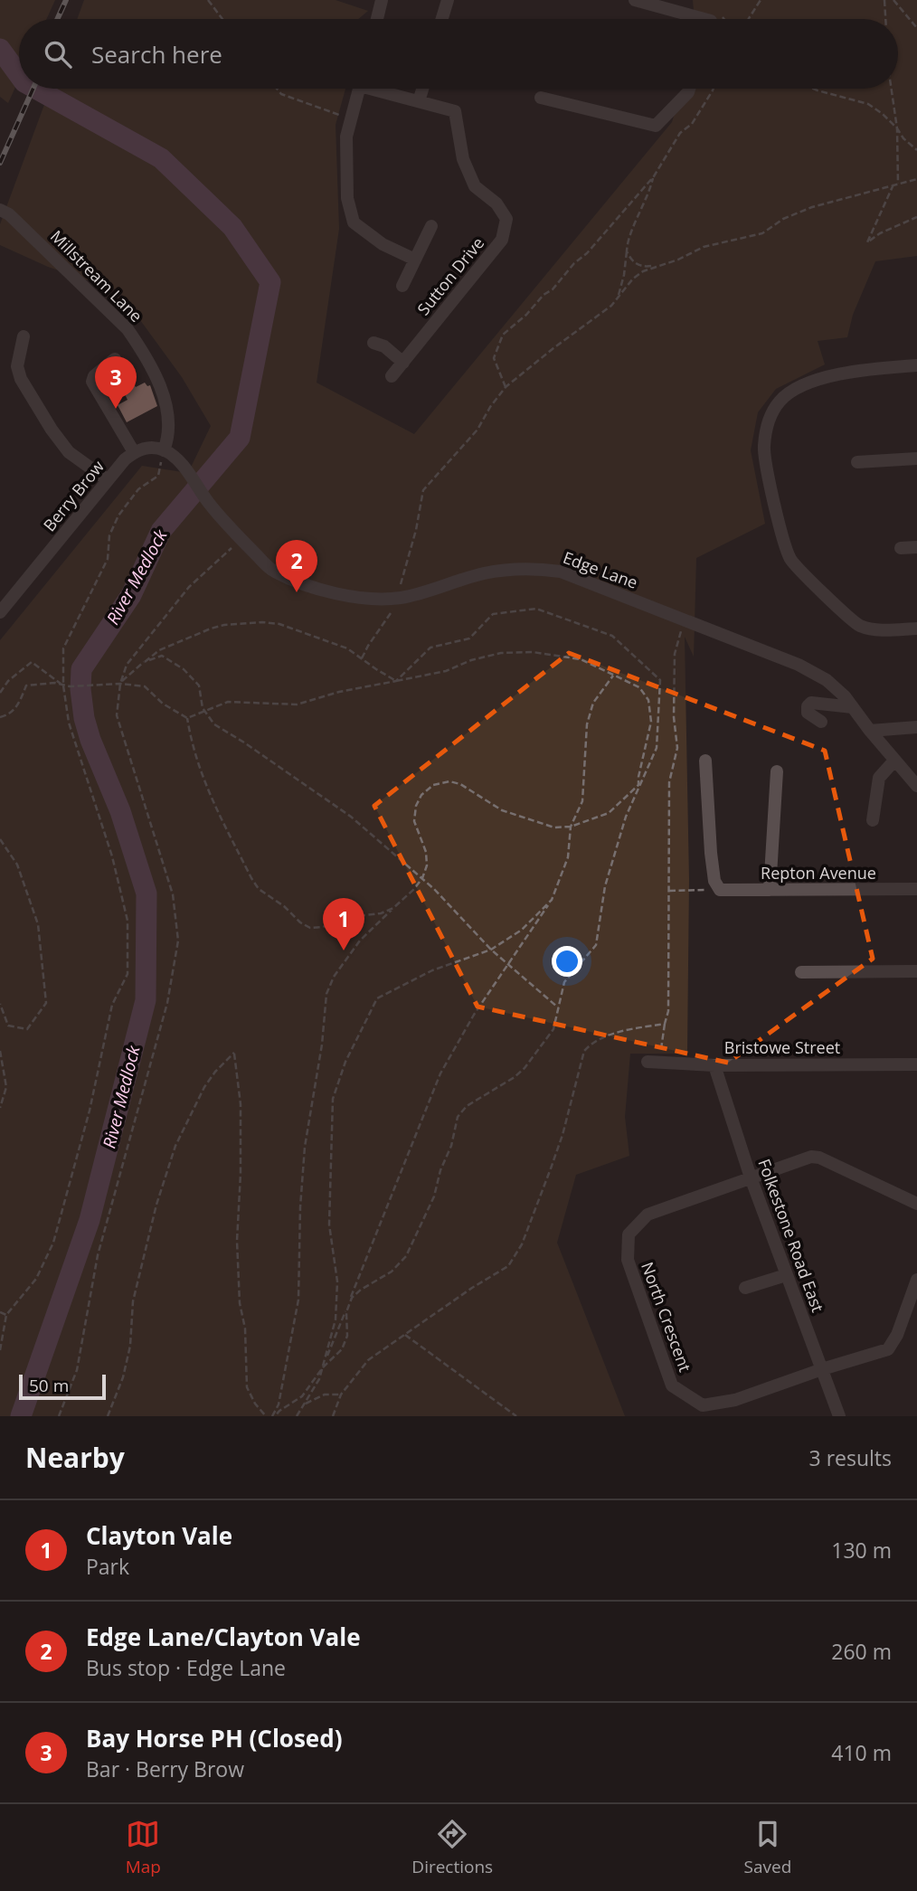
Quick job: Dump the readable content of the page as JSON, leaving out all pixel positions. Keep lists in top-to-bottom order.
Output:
{
  "streets": {
    "street": [
      "Millstream Lane",
      "Sutton Drive",
      "Berry Brow",
      "Edge Lane",
      "Repton Avenue",
      "Bristowe Street",
      "Folkestone Road East",
      "North Crescent"
    ]
  },
  "crossings": [
    ["Millstream Lane", "Edge Lane"],
    ["Bristowe Street", "Folkestone Road East"],
    ["Folkestone Road East", "North Crescent"]
  ],
  "water": ["River Medlock"],
  "scale_bar": "50 m",
  "page": {
    "search": "Search here",
    "pins": ["3", "2", "1"],
    "scale": "50 m",
    "heading": ["Nearby", "3 results"],
    "list": [
      {
        "mark": "1",
        "name": "Clayton Vale",
        "note": "Park",
        "value": "130 m"
      },
      {
        "mark": "2",
        "name": "Edge Lane/Clayton Vale",
        "note": "Bus stop · Edge Lane",
        "value": "260 m"
      },
      {
        "mark": "3",
        "name": "Bay Horse PH (Closed)",
        "note": "Bar · Berry Brow",
        "value": "410 m"
      }
    ],
    "nav": ["Map", "Directions", "Saved"]
  }
}
